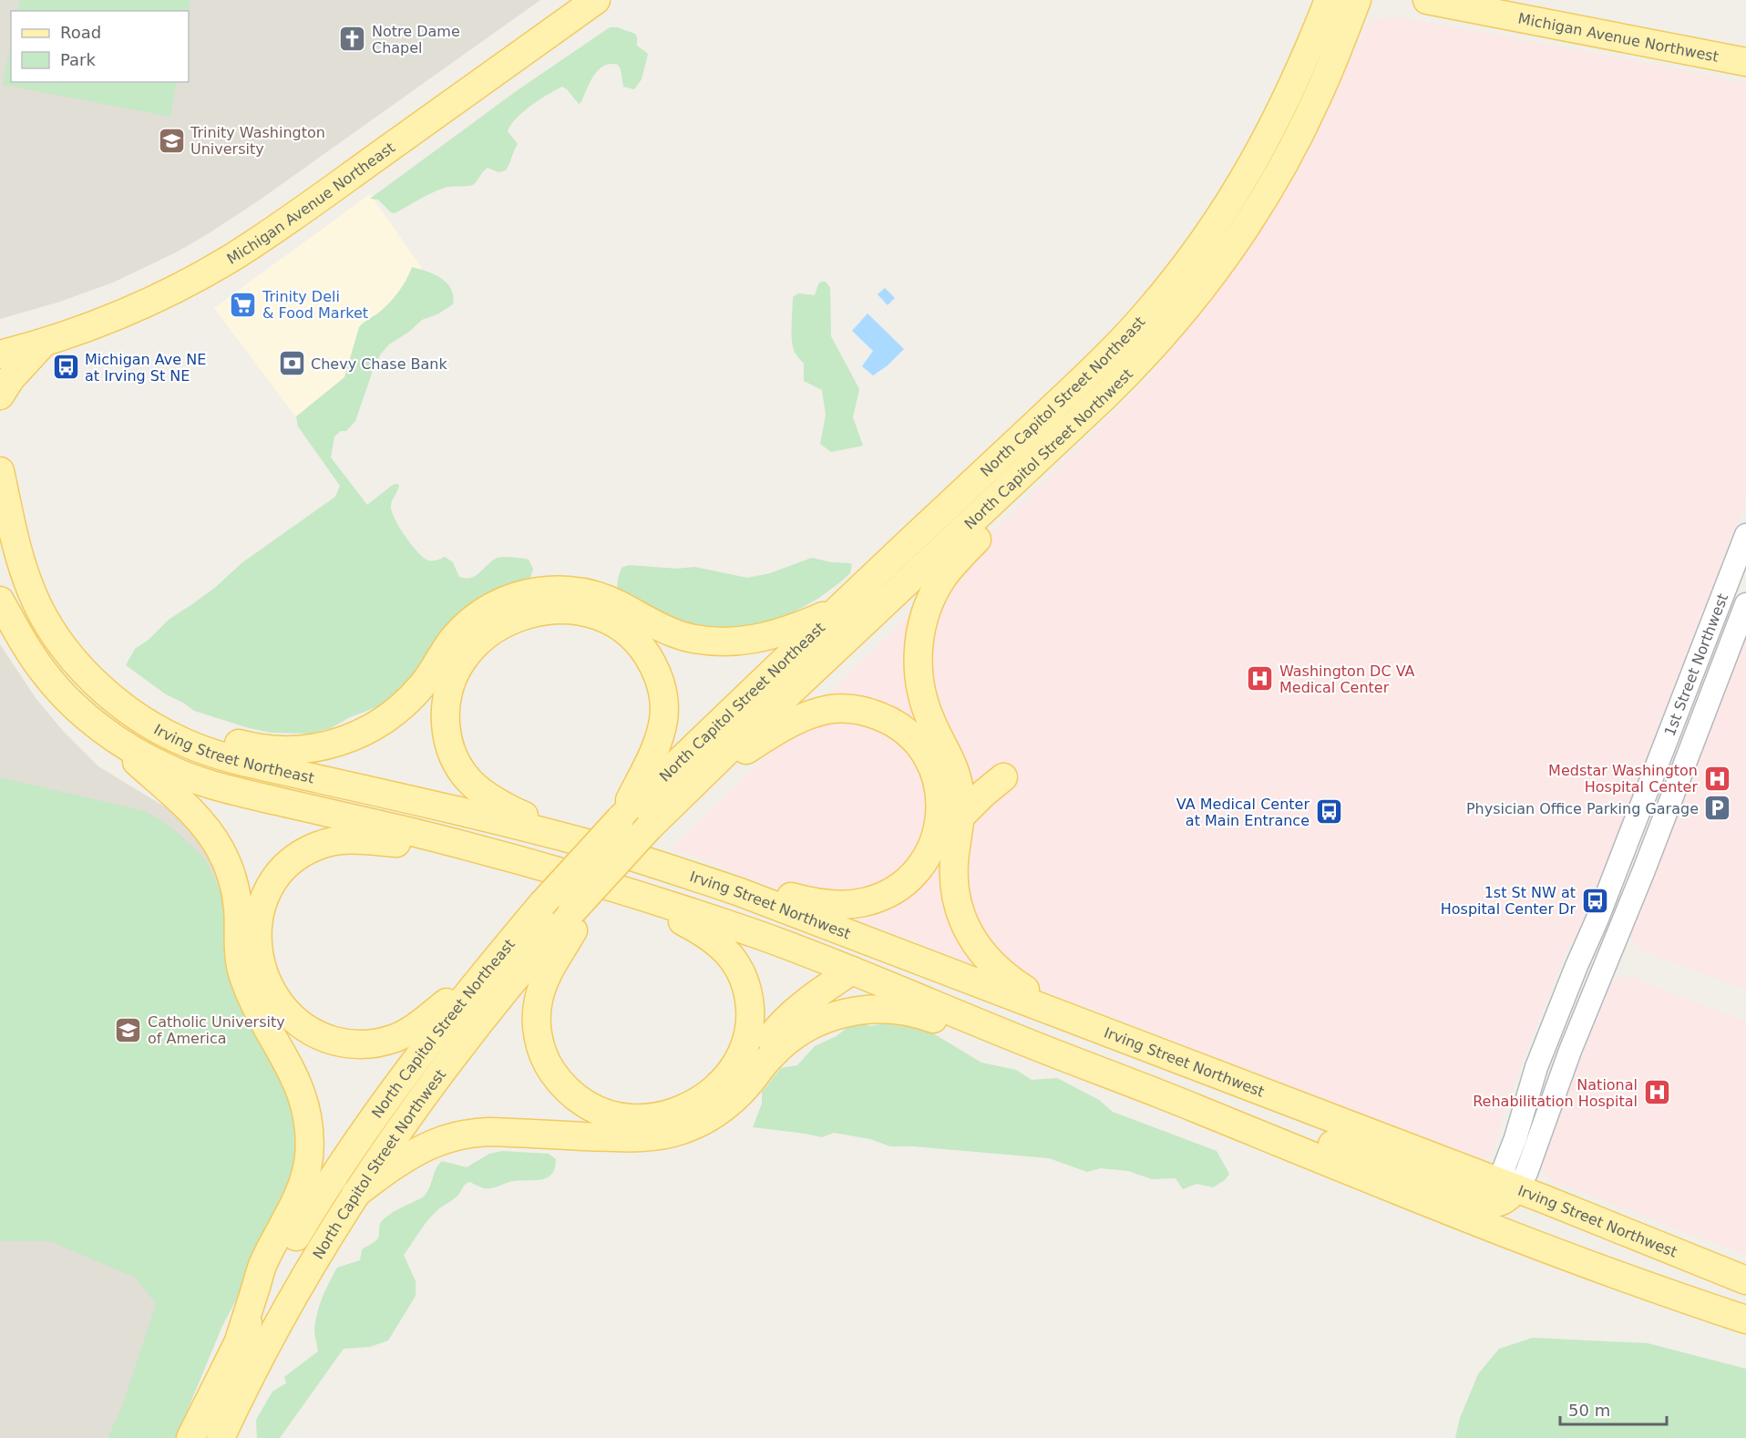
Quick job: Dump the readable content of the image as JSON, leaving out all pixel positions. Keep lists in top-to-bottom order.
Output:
{
  "streets": {
    "main road": [
      "Michigan Avenue Northwest",
      "Michigan Avenue Northeast",
      "North Capitol Street Northeast",
      "North Capitol Street Northwest",
      "Irving Street Northeast",
      "Irving Street Northwest"
    ],
    "street": ["1st Street Northwest"]
  },
  "crossings": [
    ["North Capitol Street Northwest", "Irving Street Northeast"],
    ["North Capitol Street Northwest", "Irving Street Northwest"],
    ["1st Street Northwest", "Irving Street Northwest"],
    ["Irving Street Northeast", "Irving Street Northwest"]
  ],
  "places": {
    "church": ["Notre Dame Chapel"],
    "school or university": ["Trinity Washington University", "Catholic University of America"],
    "supermarket": ["Trinity Deli & Food Market"],
    "bank": ["Chevy Chase Bank"],
    "bus stop": ["Michigan Ave NE at Irving St NE", "VA Medical Center at Main Entrance", "1st St NW at Hospital Center Dr"],
    "hospital": ["Washington DC VA Medical Center", "Medstar Washington Hospital Center", "National Rehabilitation Hospital"],
    "parking": ["Physician Office Parking Garage"]
  },
  "legend": ["Road", "Park"],
  "scale_bar": "50 m"
}
